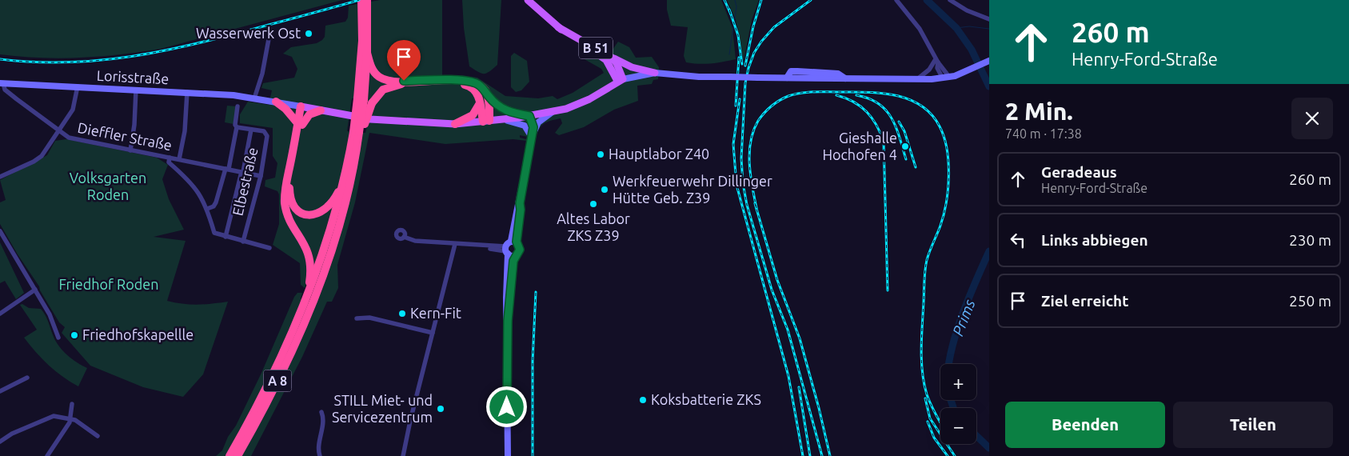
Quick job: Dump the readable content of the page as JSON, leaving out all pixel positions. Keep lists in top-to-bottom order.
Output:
{
  "streets": {
    "highway": ["A 8"],
    "main road": ["B 51"],
    "street": ["Lorisstraße", "Dieffler Straße", "Elbestraße"]
  },
  "crossings": [
    ["Lorisstraße", "Dieffler Straße"],
    ["Dieffler Straße", "Elbestraße"]
  ],
  "water": ["Prims"],
  "parks": ["Volksgarten Roden", "Friedhof Roden"],
  "places": [
    "Wasserwerk Ost",
    "Gieshalle Hochofen 4",
    "Hauptlabor Z40",
    "Werkfeuerwehr Dillinger Hütte Geb. Z39",
    "Altes Labor ZKS Z39",
    "Kern-Fit",
    "Friedhofskapellle",
    "Koksbatterie ZKS",
    "STILL Miet- und Servicezentrum"
  ],
  "page": {
    "turn": ["260 m", "Henry-Ford-Straße"],
    "heading": ["2 Min.", "740 m · 17:38"],
    "list": [
      {
        "name": "Geradeaus",
        "note": "Henry-Ford-Straße",
        "value": "260 m"
      },
      {
        "name": "Links abbiegen",
        "value": "230 m"
      },
      {
        "name": "Ziel erreicht",
        "value": "250 m"
      }
    ],
    "map_buttons": ["+", "−"],
    "buttons": ["Beenden", "Teilen"]
  }
}
